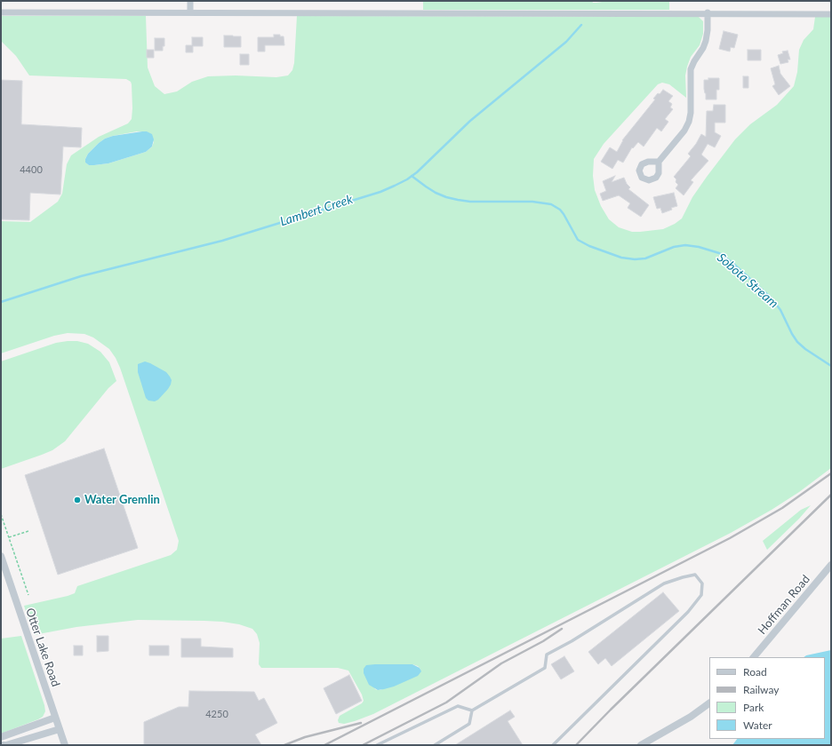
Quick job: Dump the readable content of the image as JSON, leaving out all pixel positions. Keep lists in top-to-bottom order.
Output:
{
  "streets": {
    "street": ["Hoffman Road", "Otter Lake Road"]
  },
  "water": ["Lambert Creek", "Sobota Stream"],
  "places": ["Water Gremlin"],
  "house_numbers": ["4400", "4250"],
  "legend": [
    "Road",
    "Railway",
    "Park",
    "Water"
  ]
}
